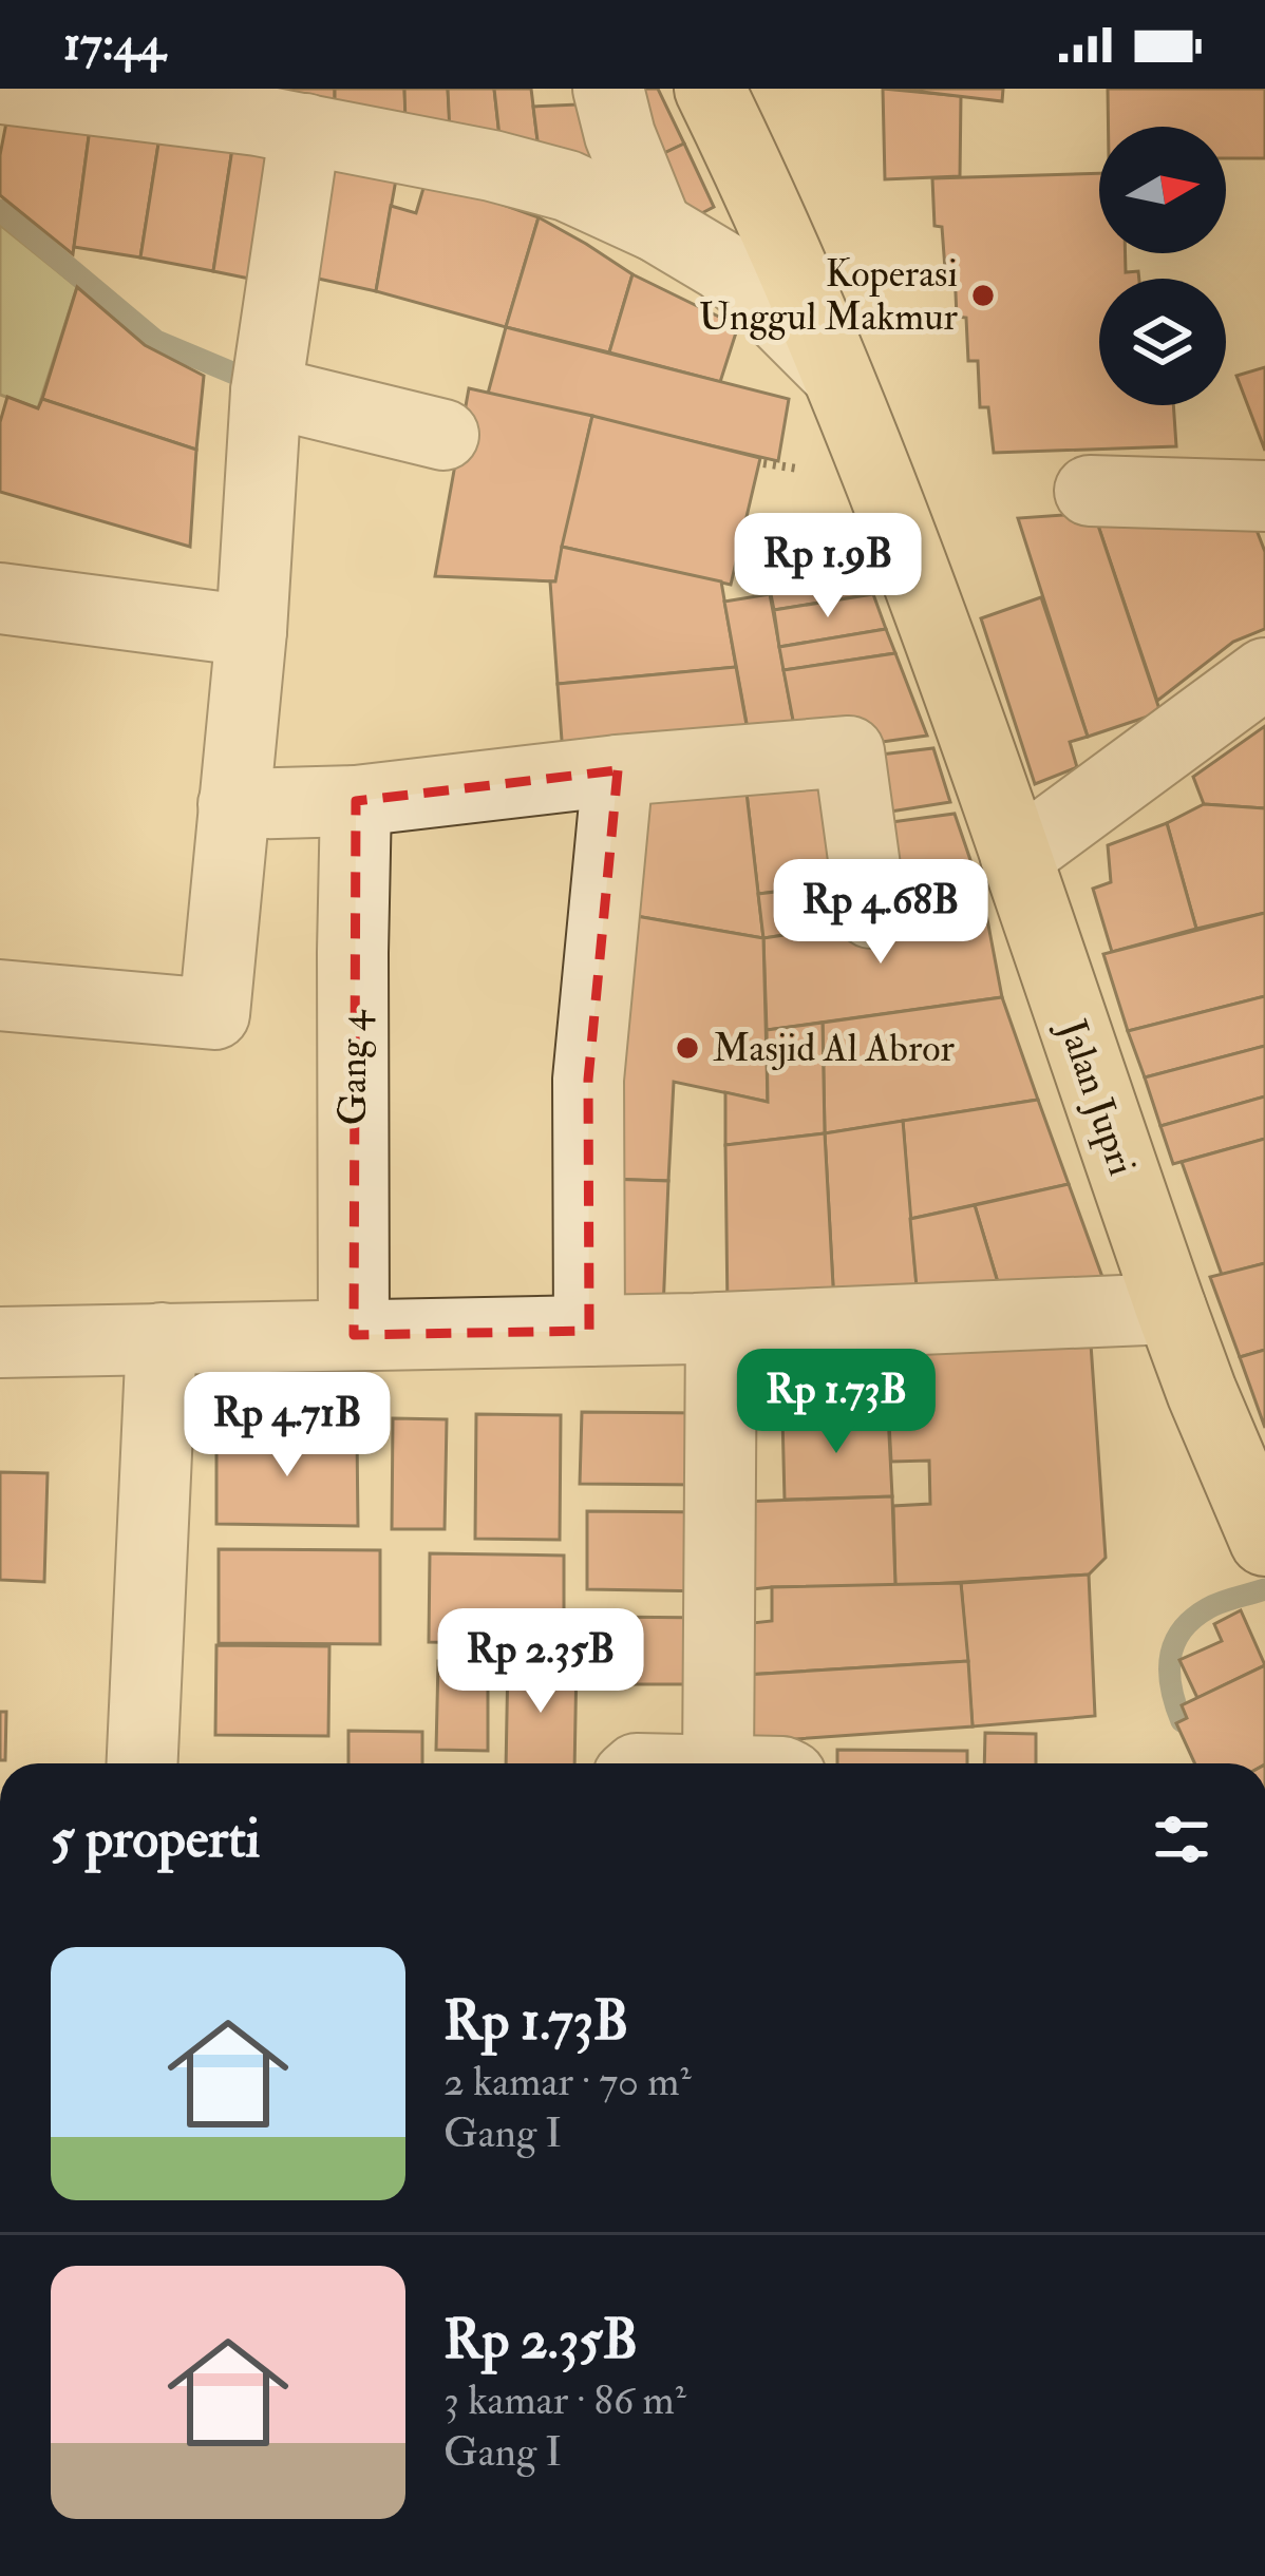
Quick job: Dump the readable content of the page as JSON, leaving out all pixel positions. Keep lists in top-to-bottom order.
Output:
{
  "streets": {
    "main road": ["Jalan Jupri"],
    "street": ["Gang 4"]
  },
  "places": ["Koperasi Unggul Makmur", "Masjid Al Abror"],
  "north": "right",
  "page": {
    "status": "17:44",
    "price": [
      "Rp 1.9B",
      "Rp 4.68B",
      "Rp 1.73B",
      "Rp 4.71B",
      "Rp 2.35B"
    ],
    "heading": "5 properti",
    "list": [
      {
        "name": "Rp 1.73B",
        "note": "2 kamar · 70 m² · Gang I"
      },
      {
        "name": "Rp 2.35B",
        "note": "3 kamar · 86 m² · Gang I"
      }
    ]
  }
}
